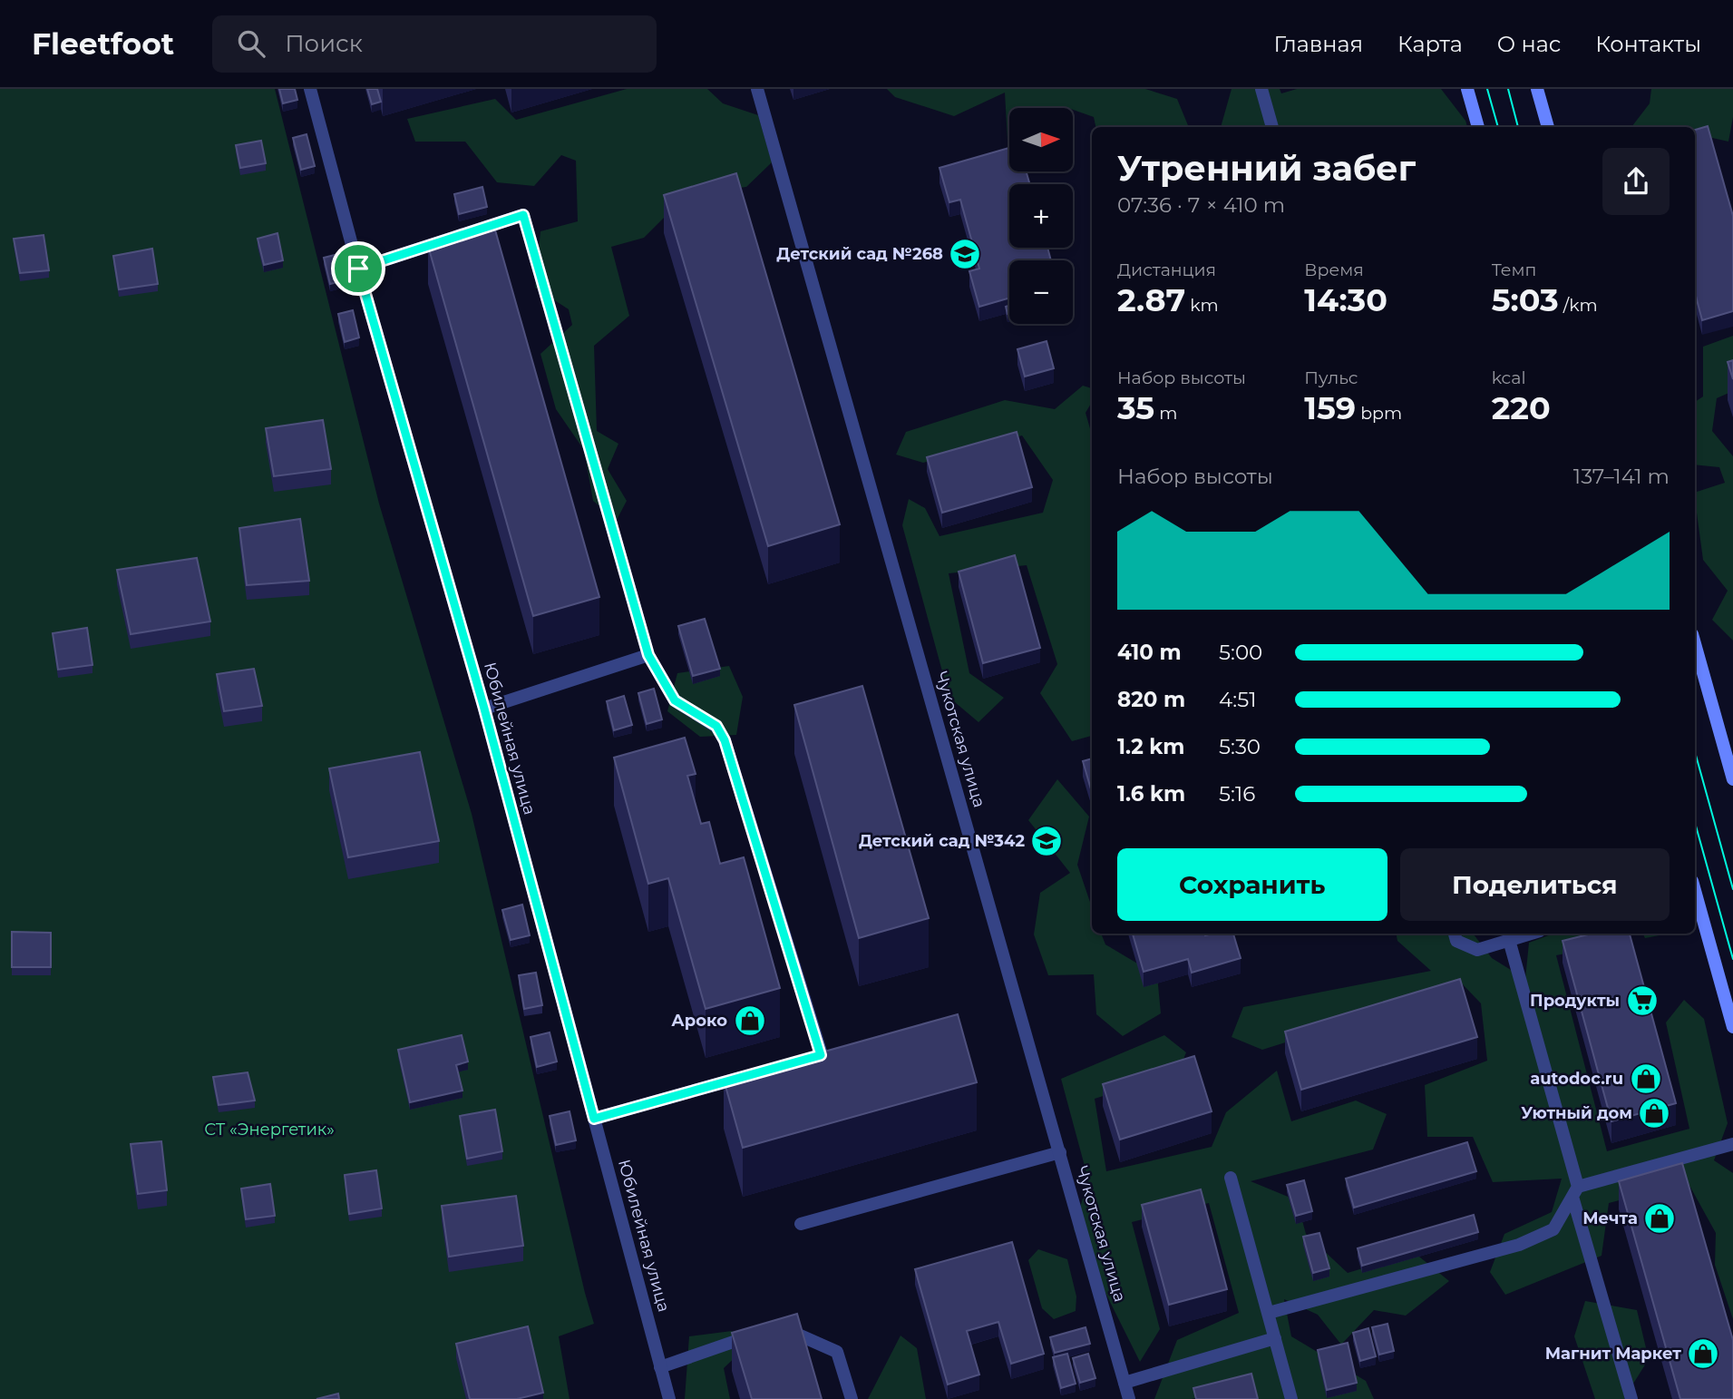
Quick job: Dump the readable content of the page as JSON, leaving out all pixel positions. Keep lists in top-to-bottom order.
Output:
{
  "streets": {
    "street": ["Юбилейная улица", "Чукотская улица"]
  },
  "parks": ["СТ «Энергетик»"],
  "places": {
    "school or university": ["Детский сад №268", "Детский сад №342"],
    "supermarket": ["Продукты"],
    "shop": [
      "Ароко",
      "autodoc.ru",
      "Уютный дом",
      "Мечта",
      "Магнит Маркет"
    ]
  },
  "north": "right",
  "page": {
    "header": "Fleetfoot",
    "search": "Поиск",
    "nav": [
      "Главная",
      "Карта",
      "О нас",
      "Контакты"
    ],
    "map_buttons": ["+", "−"],
    "heading": ["Утренний забег", "07:36 · 7 × 410 m"],
    "stats": [
      ["Дистанция", "2.87 km"],
      ["Время", "14:30"],
      ["Темп", "5:03 /km"],
      ["Набор высоты", "35 m"],
      ["Пульс", "159 bpm"],
      ["kcal", "220"]
    ],
    "chart": ["Набор высоты", "137–141 m"],
    "list": [
      {
        "name": "410 m",
        "note": "5:00"
      },
      {
        "name": "820 m",
        "note": "4:51"
      },
      {
        "name": "1.2 km",
        "note": "5:30"
      },
      {
        "name": "1.6 km",
        "note": "5:16"
      }
    ],
    "buttons": ["Сохранить", "Поделиться"]
  }
}
